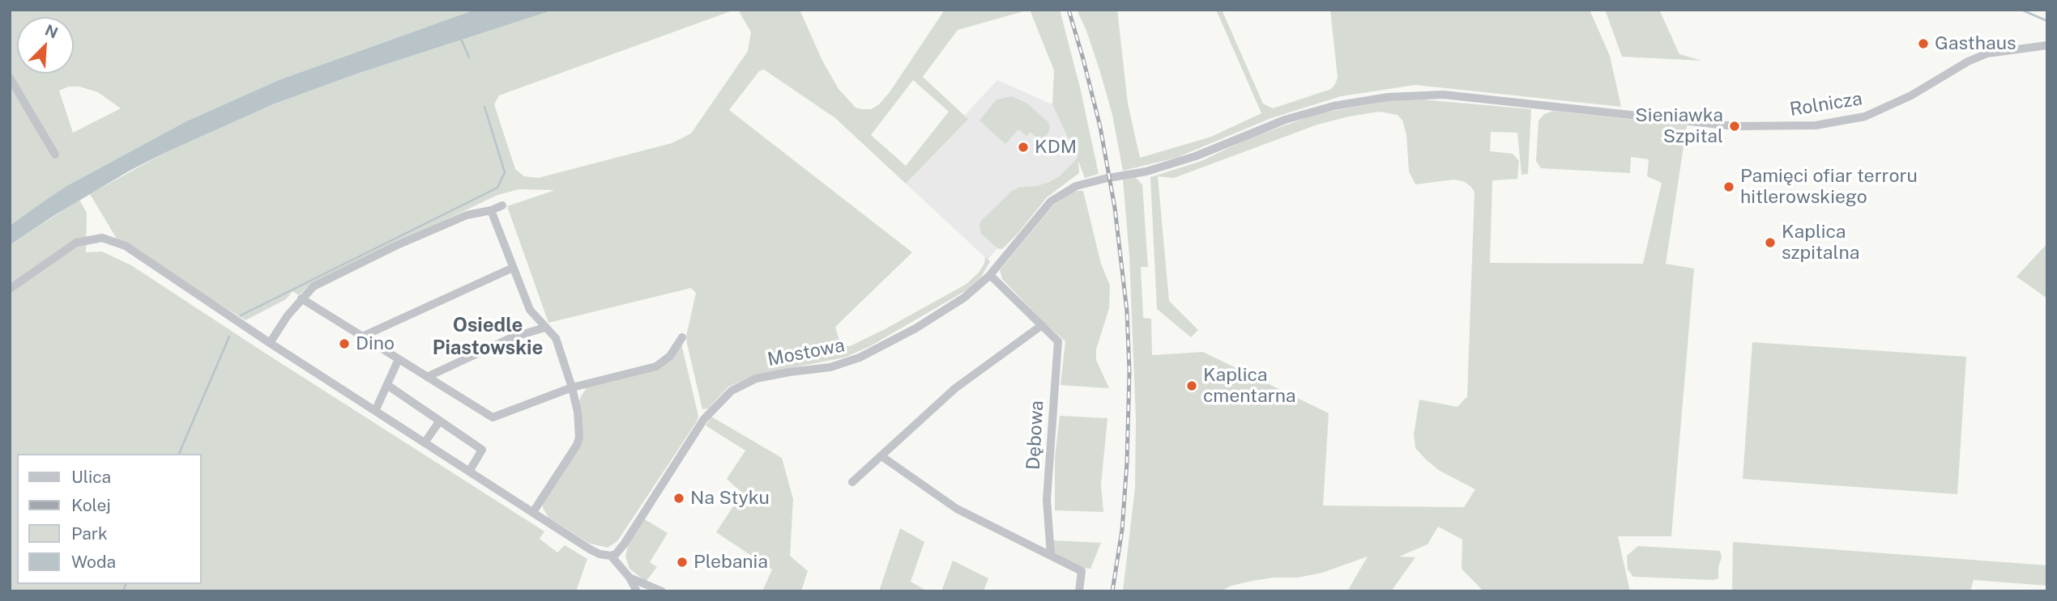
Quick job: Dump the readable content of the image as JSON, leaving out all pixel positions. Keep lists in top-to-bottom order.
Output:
{
  "streets": {
    "street": ["Rolnicza", "Mostowa", "Dębowa"]
  },
  "crossings": [
    ["Rolnicza", "Mostowa"],
    ["Mostowa", "Dębowa"]
  ],
  "districts": ["Osiedle Piastowskie"],
  "places": [
    "Gasthaus",
    "Sieniawka Szpital",
    "KDM",
    "Pamięci ofiar terroru hitlerowskiego",
    "Kaplica szpitalna",
    "Dino",
    "Kaplica cmentarna",
    "Na Styku",
    "Plebania"
  ],
  "legend": [
    "Ulica",
    "Kolej",
    "Park",
    "Woda"
  ],
  "north": "top right"
}
